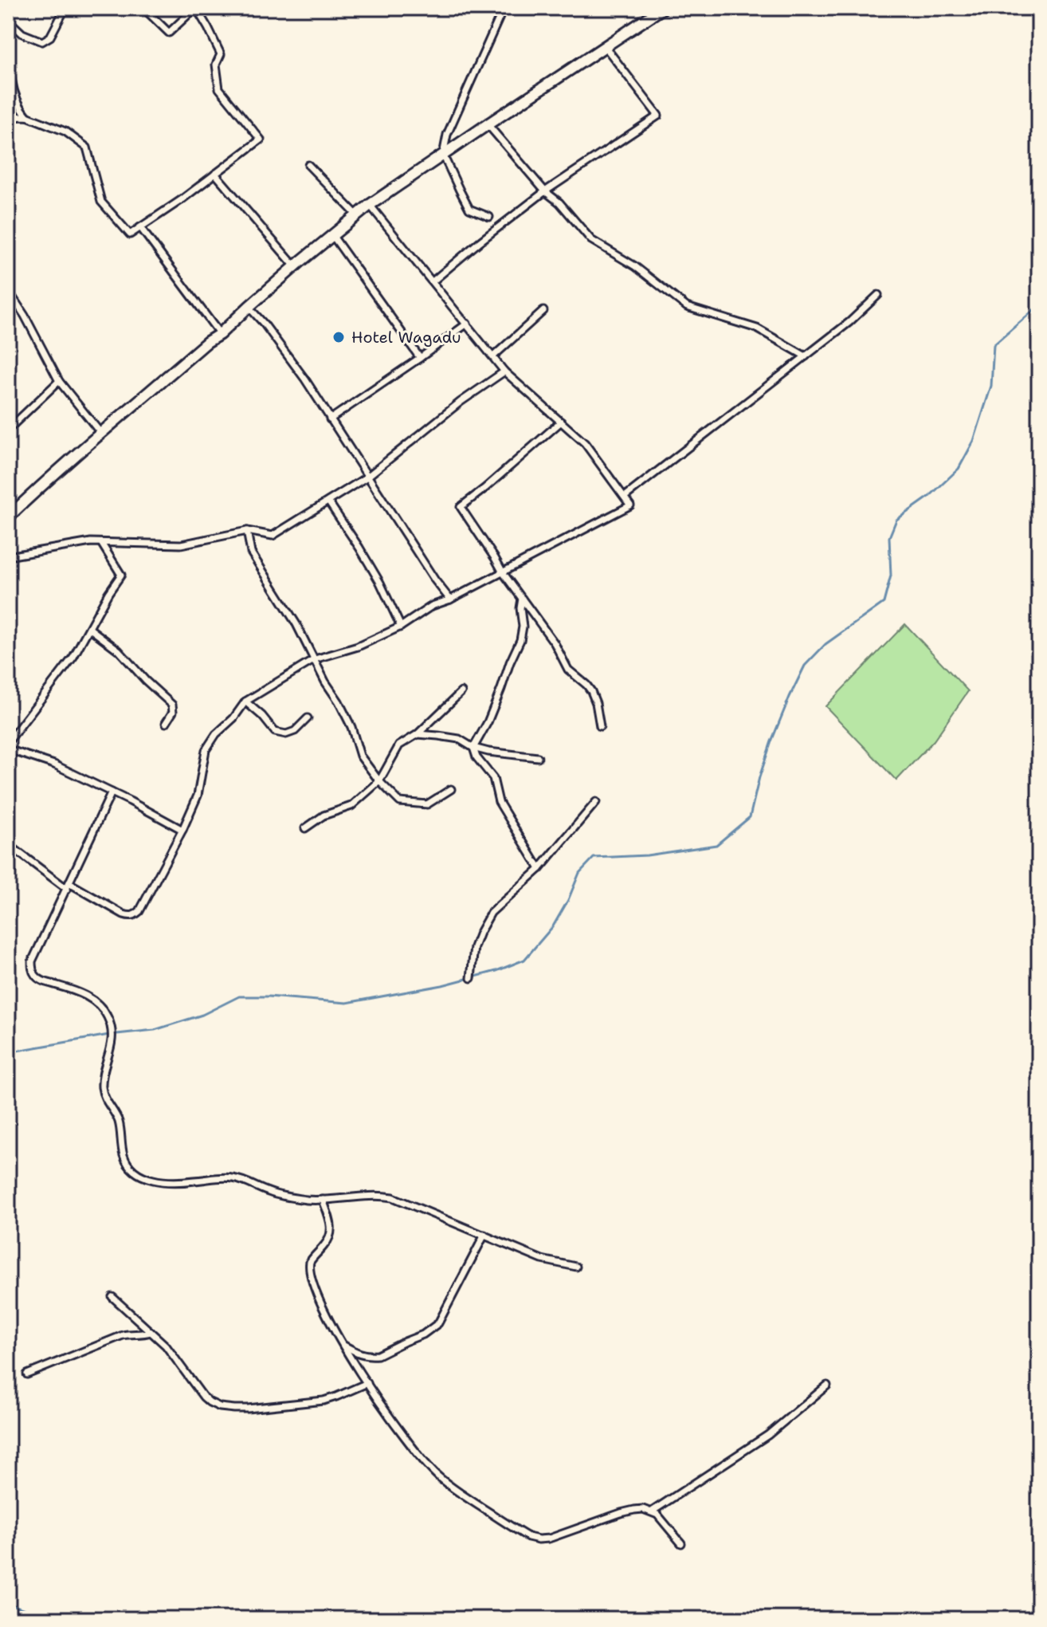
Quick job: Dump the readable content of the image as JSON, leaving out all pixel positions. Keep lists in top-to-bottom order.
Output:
{
  "places": ["Hotel Wagadu"]
}
